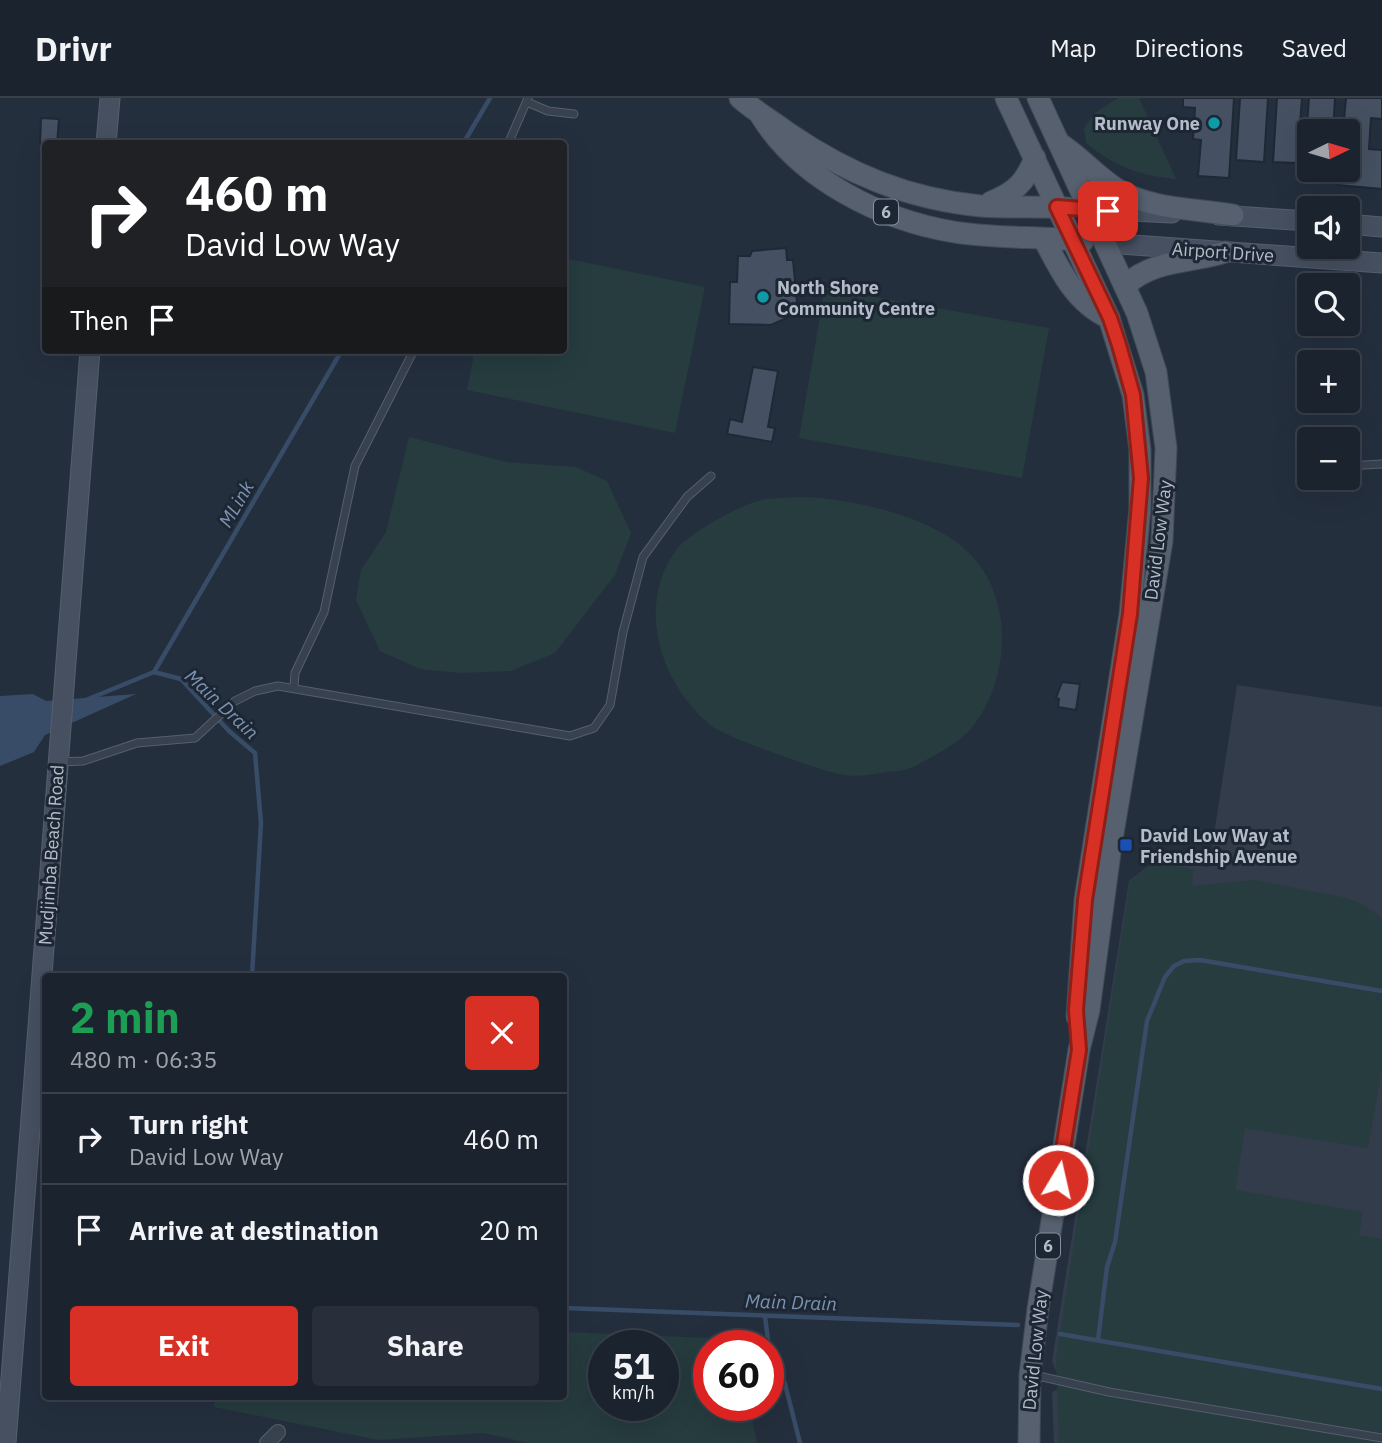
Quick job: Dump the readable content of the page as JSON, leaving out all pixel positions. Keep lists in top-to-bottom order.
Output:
{
  "streets": {
    "main road": ["6", "David Low Way"],
    "street": ["Airport Drive", "Mudjimba Beach Road"]
  },
  "crossings": [
    ["6", "Airport Drive"],
    ["6", "David Low Way"],
    ["Airport Drive", "David Low Way"]
  ],
  "water": ["MLink", "Main Drain"],
  "places": {
    "other": ["Runway One", "North Shore Community Centre"],
    "transit": ["David Low Way at Friendship Avenue"]
  },
  "north": "right",
  "page": {
    "header": "Drivr",
    "nav": ["Map", "Directions", "Saved"],
    "map_buttons": ["+", "−"],
    "turn": ["460 m", "David Low Way"],
    "then": "Then",
    "heading": ["2 min", "480 m · 06:35"],
    "list": [
      {
        "name": "Turn right",
        "note": "David Low Way",
        "value": "460 m"
      },
      {
        "name": "Arrive at destination",
        "value": "20 m"
      }
    ],
    "buttons": ["Exit", "Share"],
    "speed": "51 km/h",
    "limit": "60"
  }
}
